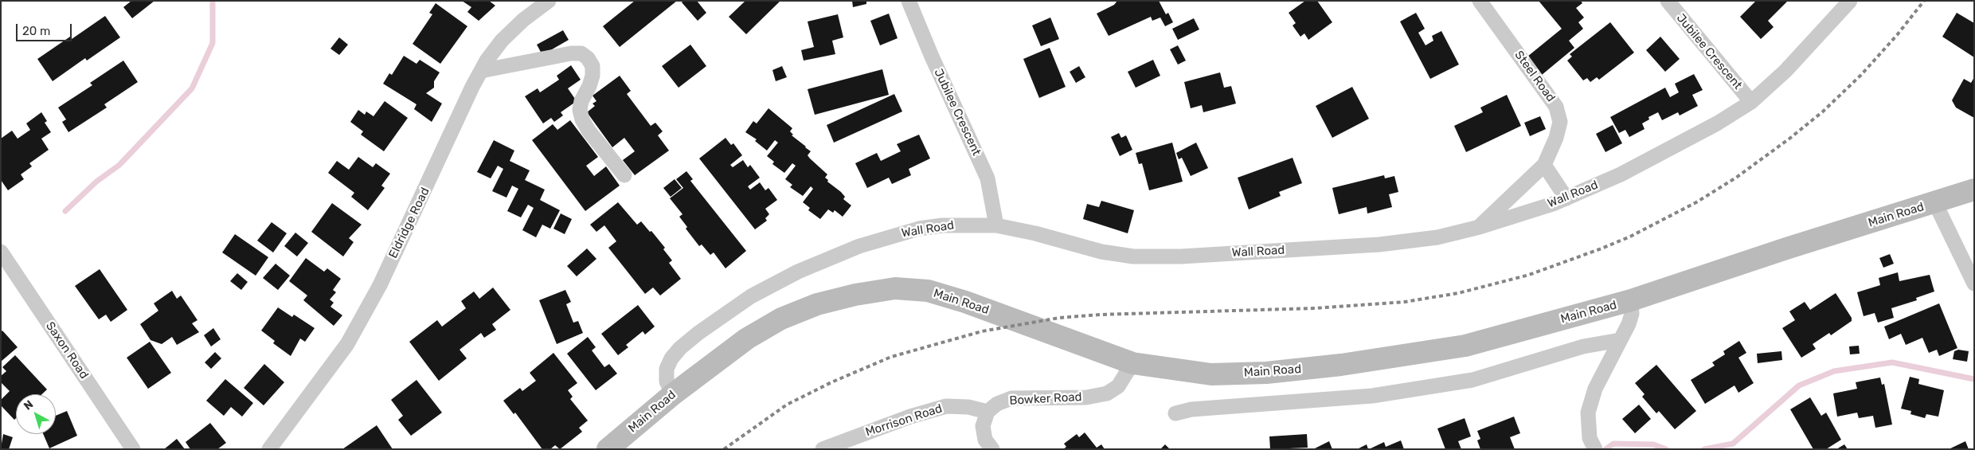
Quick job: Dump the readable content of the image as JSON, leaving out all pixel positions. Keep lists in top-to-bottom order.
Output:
{
  "streets": {
    "main road": ["Main Road"],
    "street": [
      "Jubilee Crescent",
      "Steel Road",
      "Wall Road",
      "Eldridge Road",
      "Saxon Road",
      "Bowker Road",
      "Morrison Road"
    ]
  },
  "crossings": [
    ["Jubilee Crescent", "Wall Road"],
    ["Steel Road", "Wall Road"],
    ["Wall Road", "Main Road"],
    ["Main Road", "Bowker Road"],
    ["Bowker Road", "Morrison Road"]
  ],
  "scale_bar": "20 m",
  "north": "top left"
}
